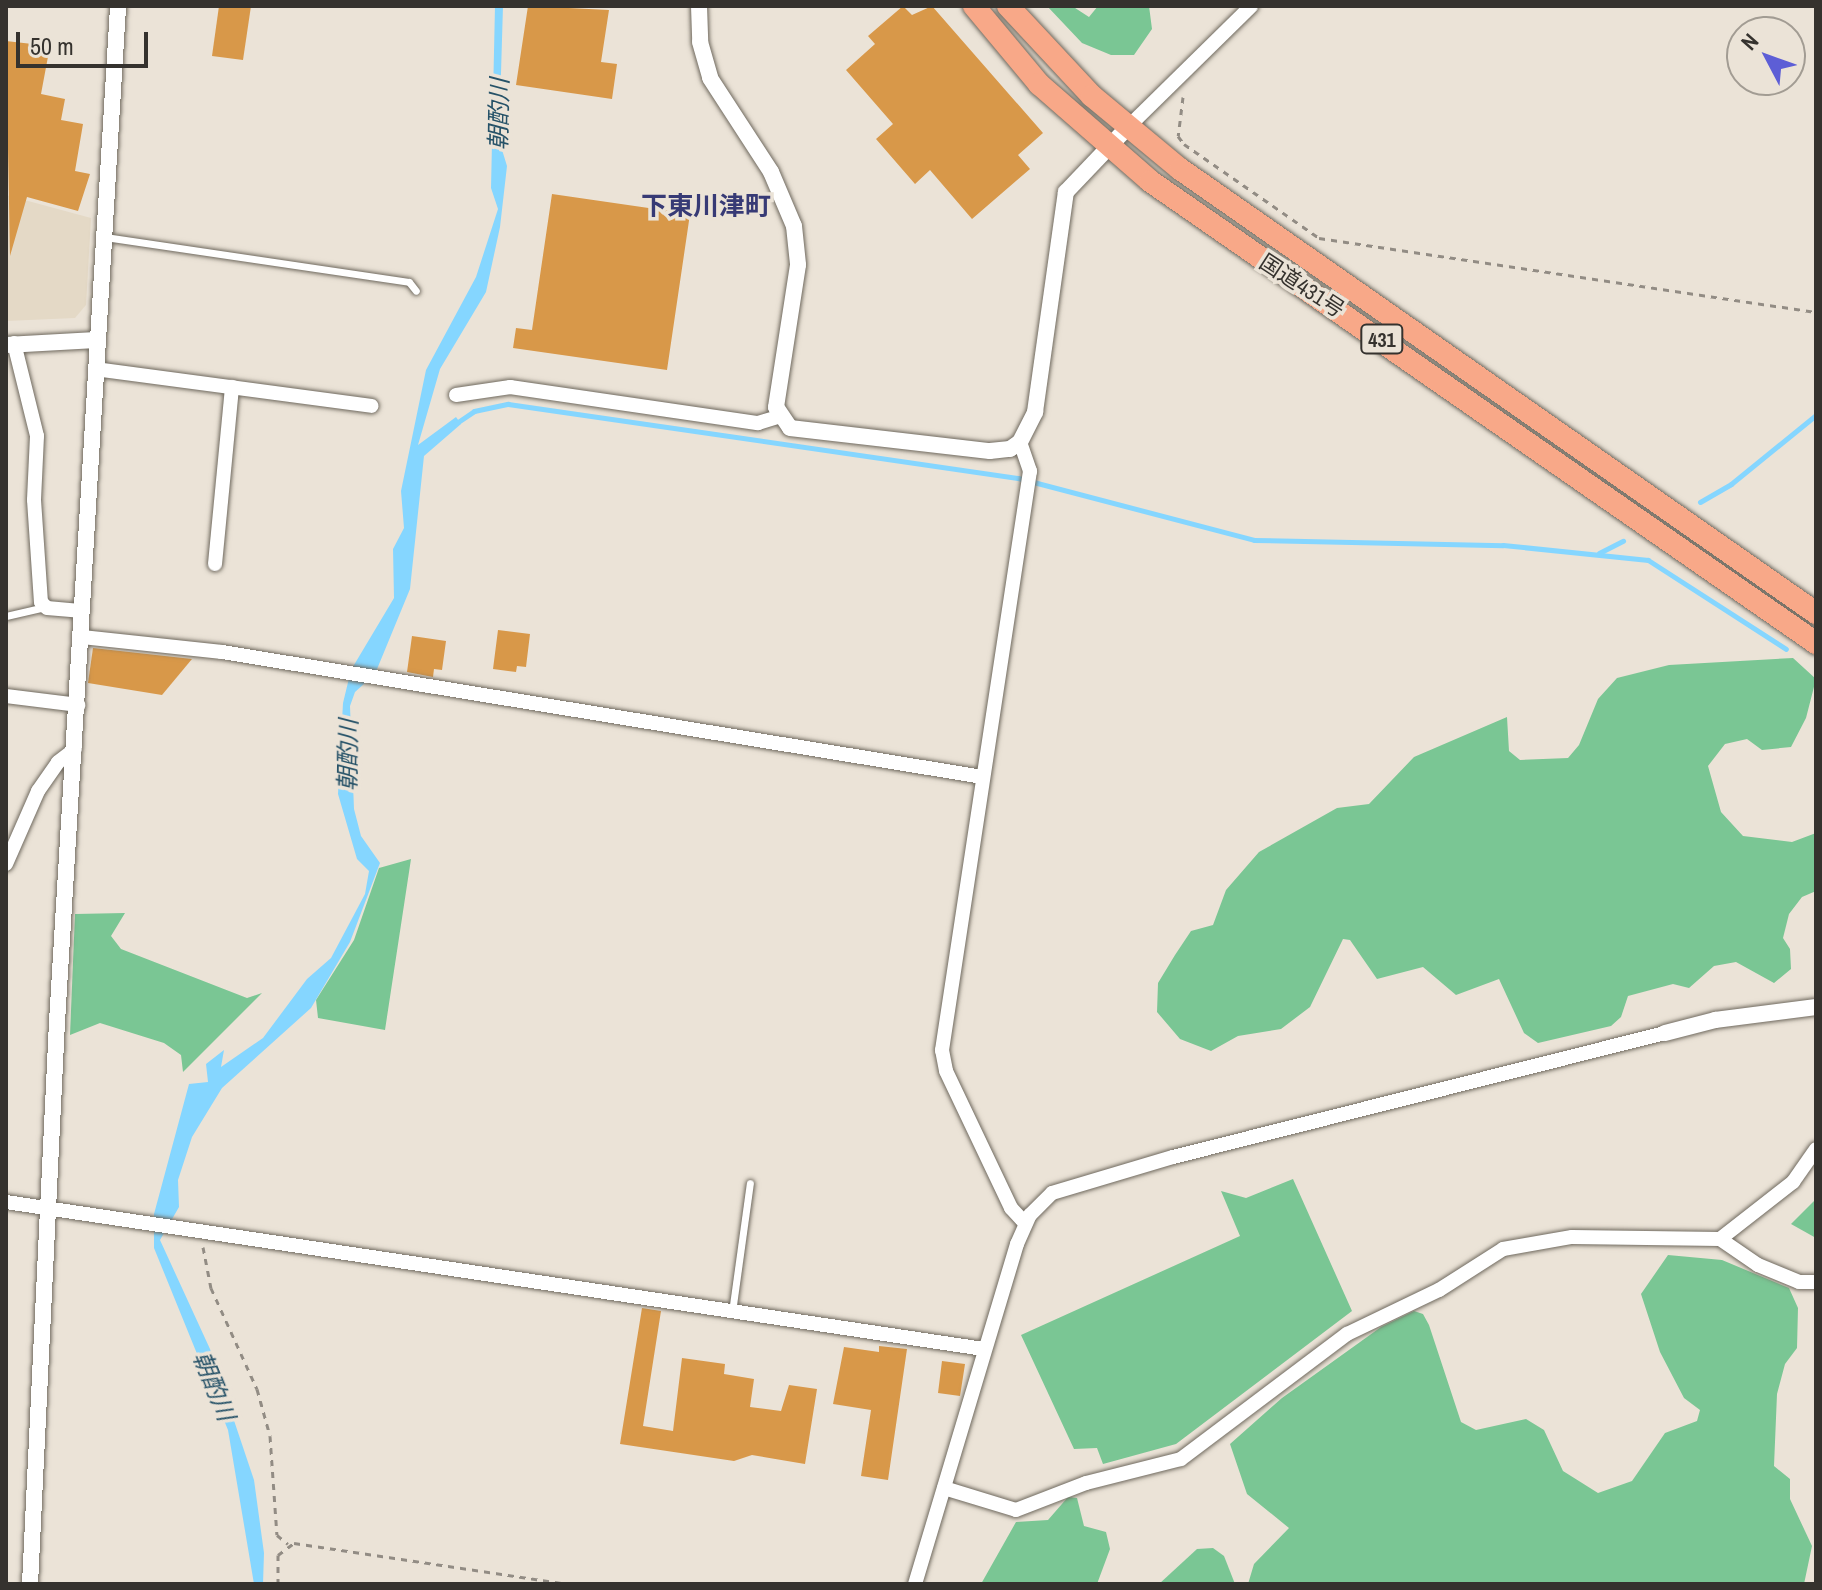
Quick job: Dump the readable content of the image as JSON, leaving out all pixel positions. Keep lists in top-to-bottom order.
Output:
{
  "streets": {
    "highway": ["国道431号", "431"]
  },
  "districts": ["下東川津町"],
  "water": ["朝酌川"],
  "scale_bar": "50 m",
  "north": "top left"
}
